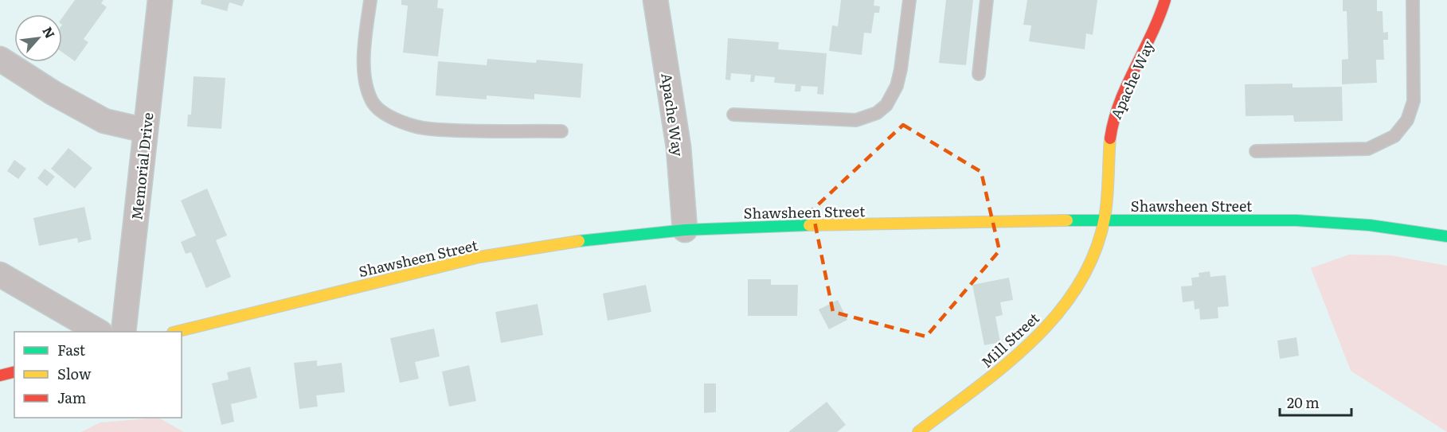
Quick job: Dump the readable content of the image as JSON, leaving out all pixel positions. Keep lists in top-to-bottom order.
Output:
{
  "streets": {
    "main road": ["Apache Way", "Shawsheen Street", "Mill Street"],
    "street": ["Memorial Drive"]
  },
  "crossings": [
    ["Apache Way", "Shawsheen Street"],
    ["Apache Way", "Mill Street"],
    ["Shawsheen Street", "Mill Street"]
  ],
  "legend": ["Fast", "Slow", "Jam"],
  "scale_bar": "20 m",
  "north": "top right"
}
